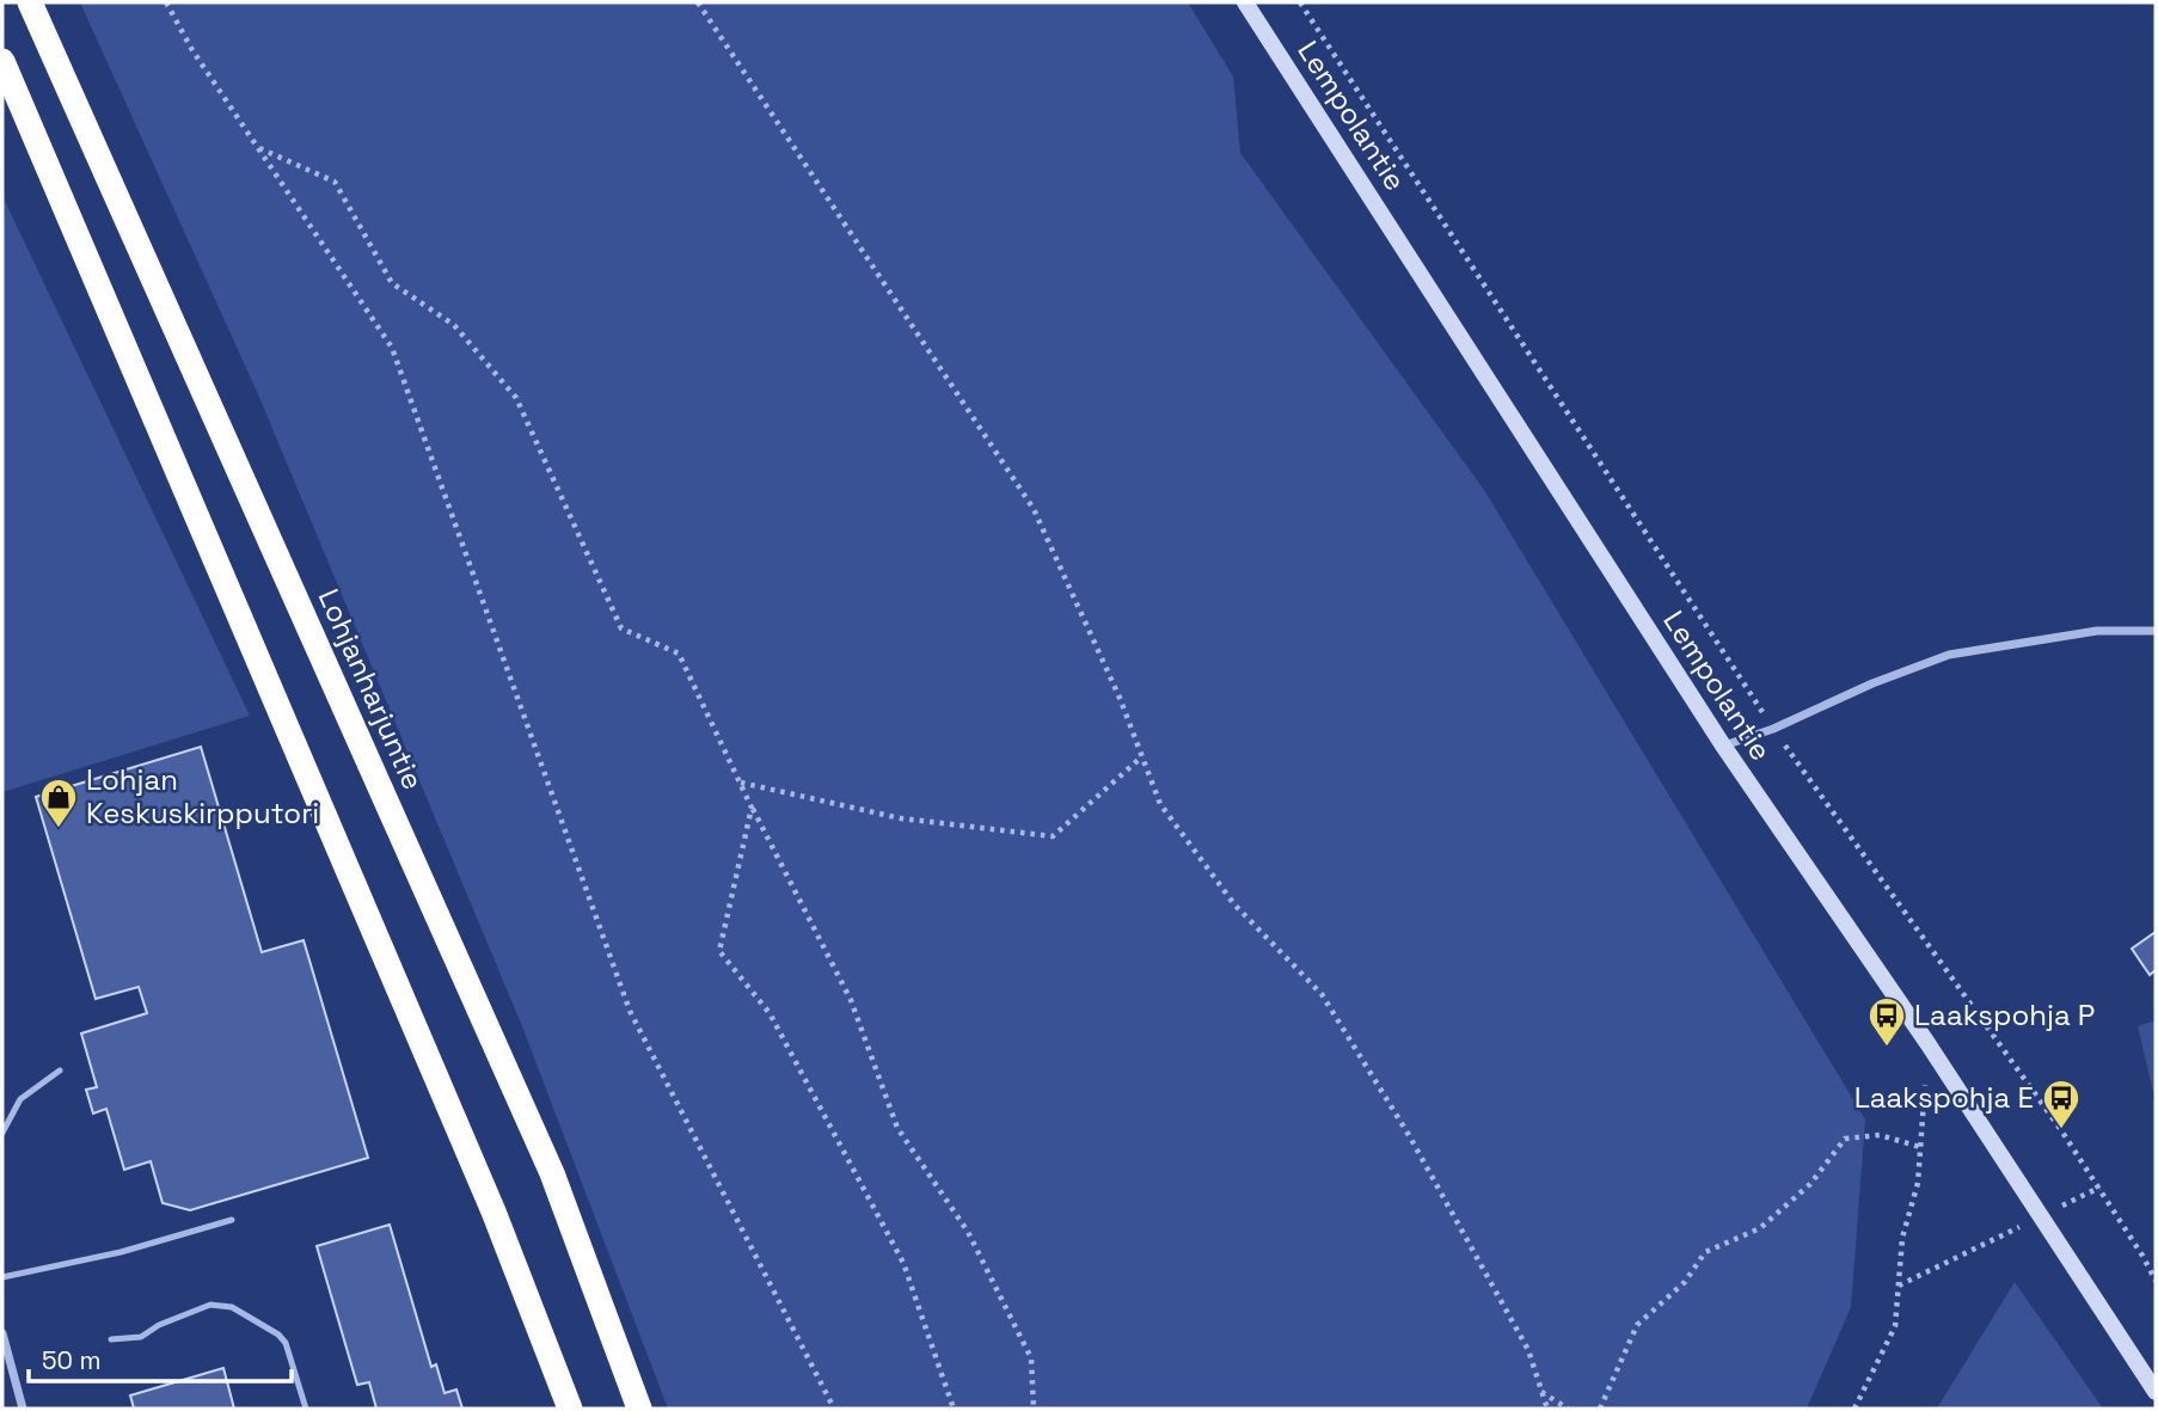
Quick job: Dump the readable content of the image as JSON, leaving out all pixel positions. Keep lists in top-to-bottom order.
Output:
{
  "streets": {
    "highway": ["Lohjanharjuntie"],
    "street": ["Lempolantie"]
  },
  "places": {
    "shop": ["Lohjan Keskuskirpputori"],
    "bus stop": ["Laakspohja P", "Laakspohja E"]
  },
  "scale_bar": "50 m"
}
